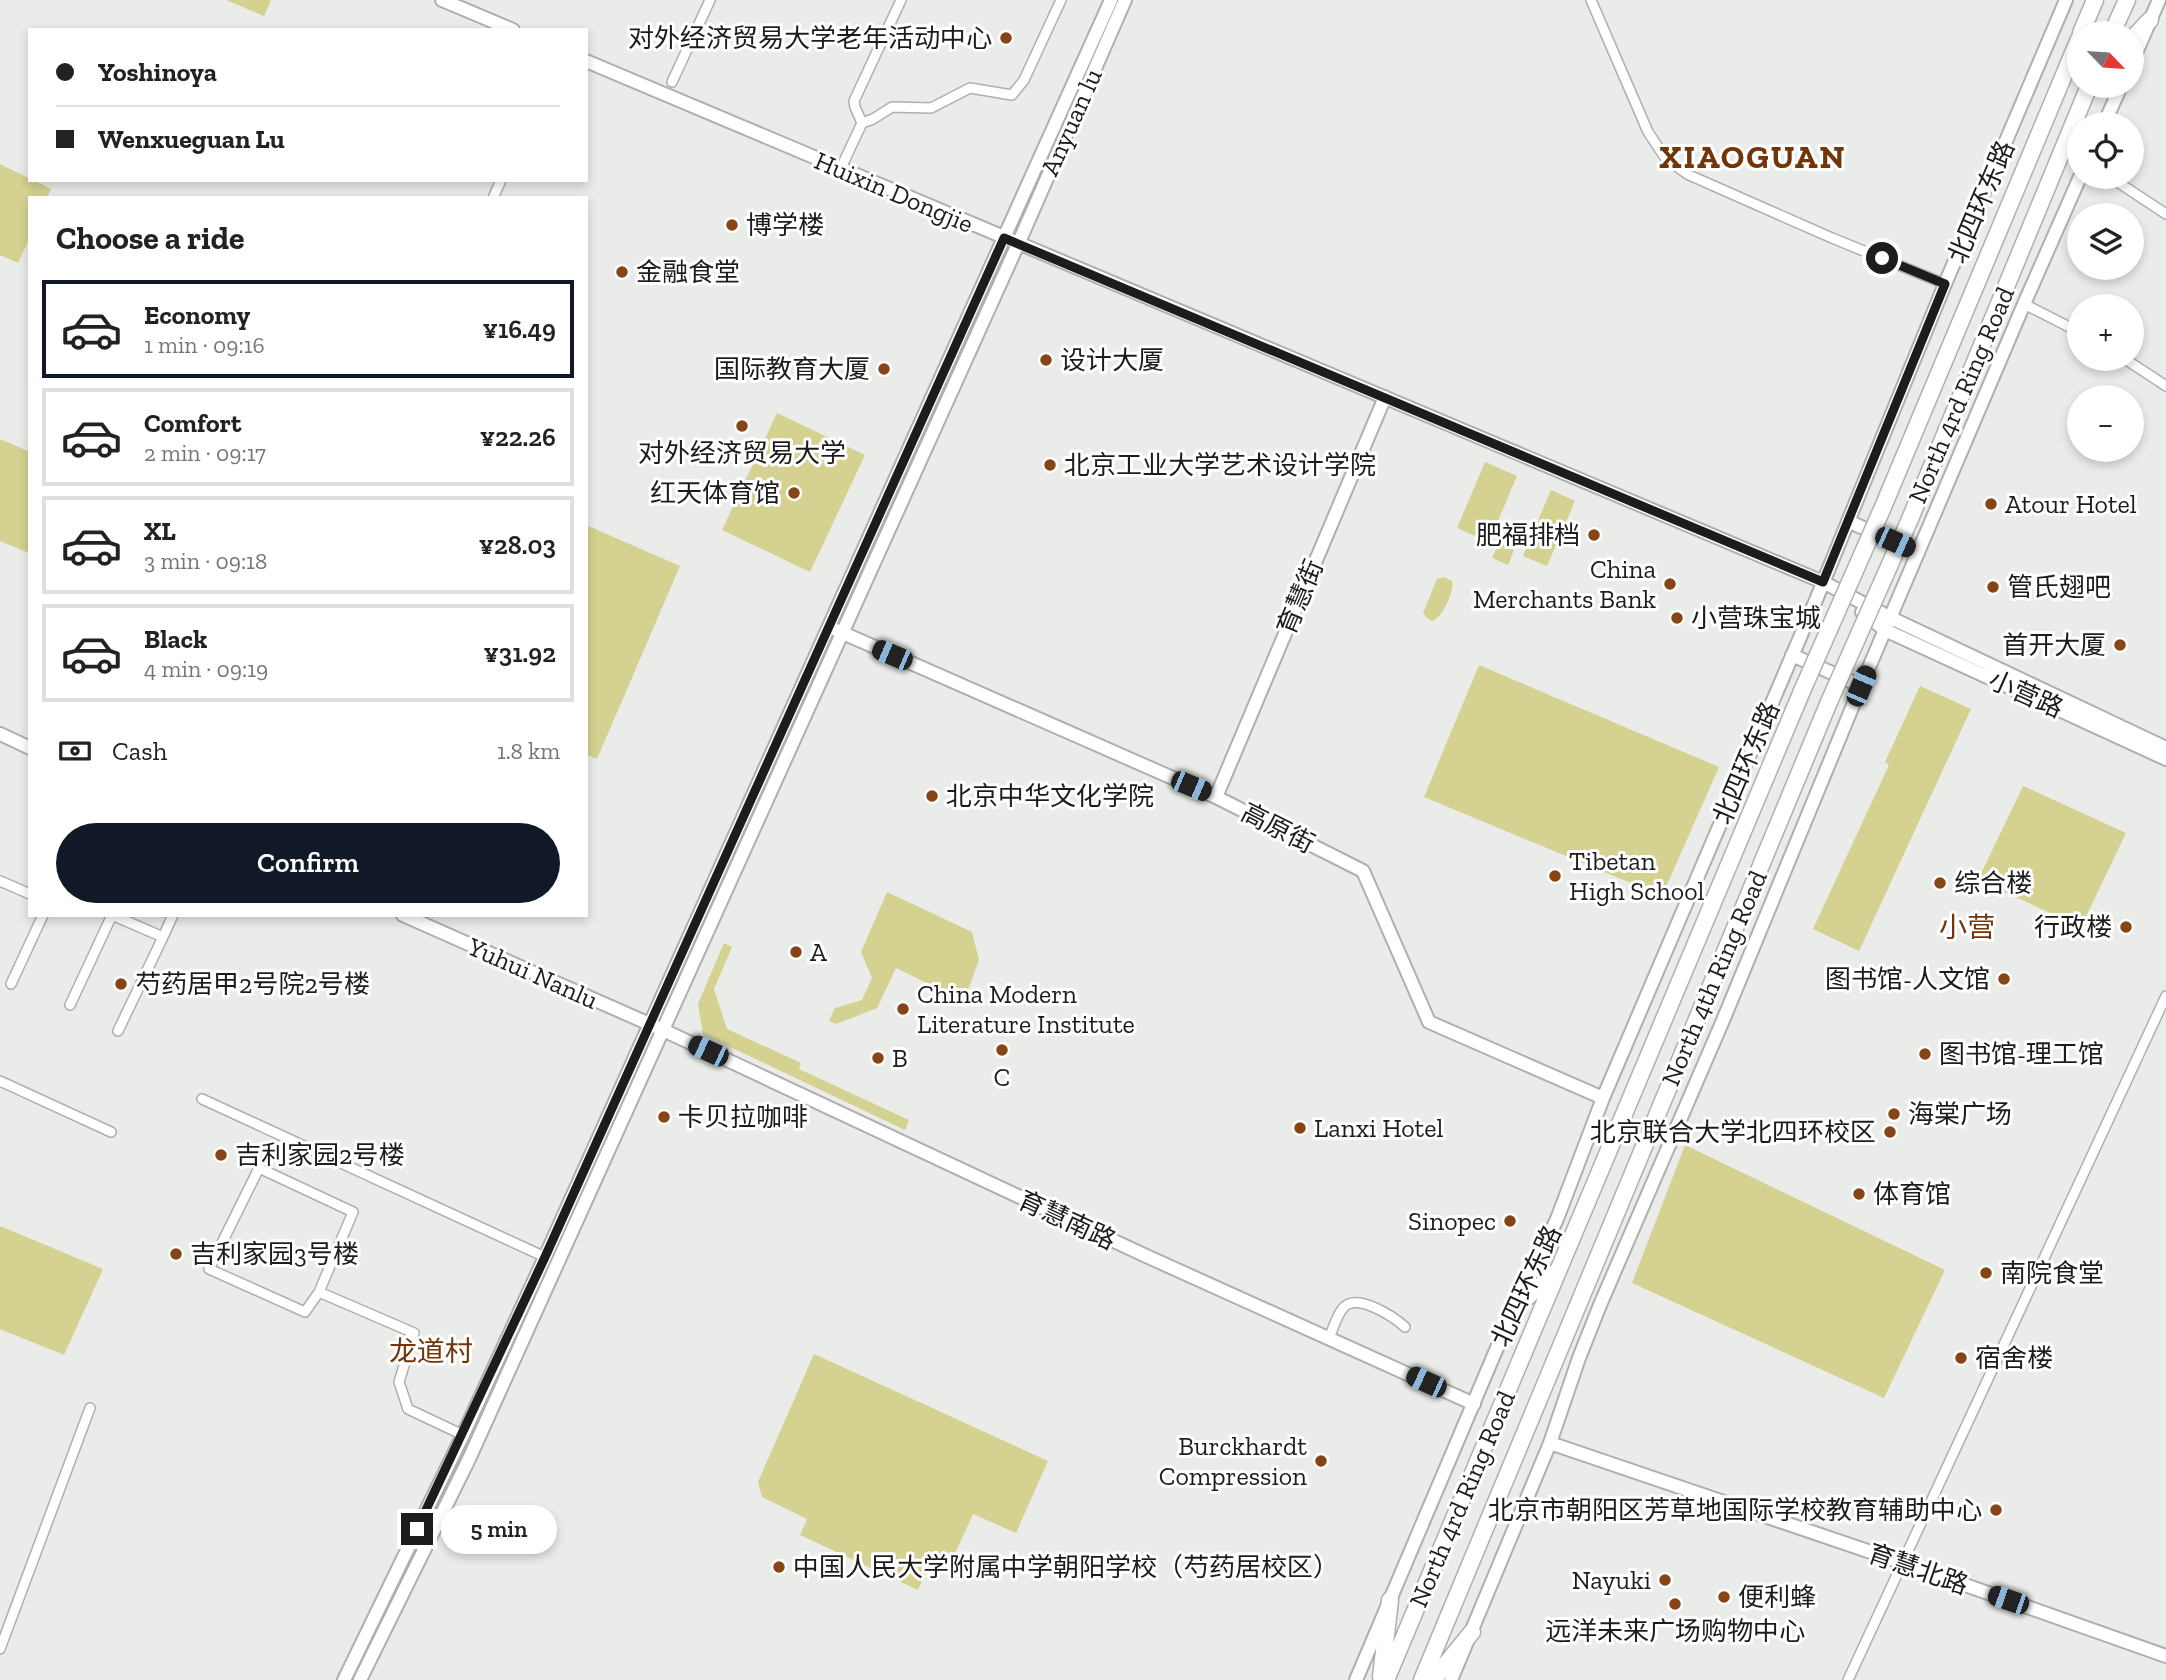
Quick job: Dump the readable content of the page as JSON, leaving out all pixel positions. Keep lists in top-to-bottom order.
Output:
{
  "streets": {
    "highway": ["北四环东路", "North 4rd Ring Road", "North 4th Ring Road"],
    "street": [
      "Anyuan lu",
      "Huixin Dongjie",
      "育慧街",
      "小营路",
      "高原街",
      "Yuhui Nanlu",
      "育慧南路",
      "育慧北路"
    ]
  },
  "crossings": [
    ["Anyuan lu", "Huixin Dongjie"],
    ["Anyuan lu", "高原街"],
    ["Anyuan lu", "Yuhui Nanlu"],
    ["Anyuan lu", "育慧南路"],
    ["Huixin Dongjie", "北四环东路"],
    ["Huixin Dongjie", "育慧街"],
    ["Huixin Dongjie", "小营路"],
    ["北四环东路", "North 4rd Ring Road"],
    ["北四环东路", "高原街"],
    ["北四环东路", "育慧南路"],
    ["North 4rd Ring Road", "North 4th Ring Road"],
    ["育慧街", "高原街"],
    ["Yuhui Nanlu", "育慧南路"]
  ],
  "districts": ["XIAOGUAN", "小营", "龙道村"],
  "places": [
    "对外经济贸易大学老年活动中心",
    "博学楼",
    "金融食堂",
    "设计大厦",
    "国际教育大厦",
    "对外经济贸易大学",
    "北京工业大学艺术设计学院",
    "红天体育馆",
    "Atour Hotel",
    "肥福排档",
    "China Merchants Bank",
    "管氏翅吧",
    "小营珠宝城",
    "首开大厦",
    "北京中华文化学院",
    "Tibetan High School",
    "综合楼",
    "行政楼",
    "A",
    "图书馆-人文馆",
    "芍药居甲2号院2号楼",
    "China Modern Literature Institute",
    "C",
    "图书馆-理工馆",
    "B",
    "海棠广场",
    "卡贝拉咖啡",
    "Lanxi Hotel",
    "北京联合大学北四环校区",
    "吉利家园2号楼",
    "体育馆",
    "Sinopec",
    "吉利家园3号楼",
    "南院食堂",
    "宿舍楼",
    "Burckhardt Compression",
    "北京市朝阳区芳草地国际学校教育辅助中心",
    "中国人民大学附属中学朝阳学校（芍药居校区）",
    "Nayuki",
    "便利蜂",
    "远洋未来广场购物中心"
  ],
  "north": "bottom right",
  "page": {
    "map_buttons": ["+", "−"],
    "banner": ["Yoshinoya", "Wenxueguan Lu"],
    "heading": "Choose a ride",
    "list": [
      {
        "name": "Economy",
        "note": "1 min · 09:16",
        "value": "¥16.49"
      },
      {
        "name": "Comfort",
        "note": "2 min · 09:17",
        "value": "¥22.26"
      },
      {
        "name": "XL",
        "note": "3 min · 09:18",
        "value": "¥28.03"
      },
      {
        "name": "Black",
        "note": "4 min · 09:19",
        "value": "¥31.92"
      }
    ],
    "pay": ["Cash", "1.8 km"],
    "buttons": "Confirm",
    "bubble": "5 min"
  }
}
